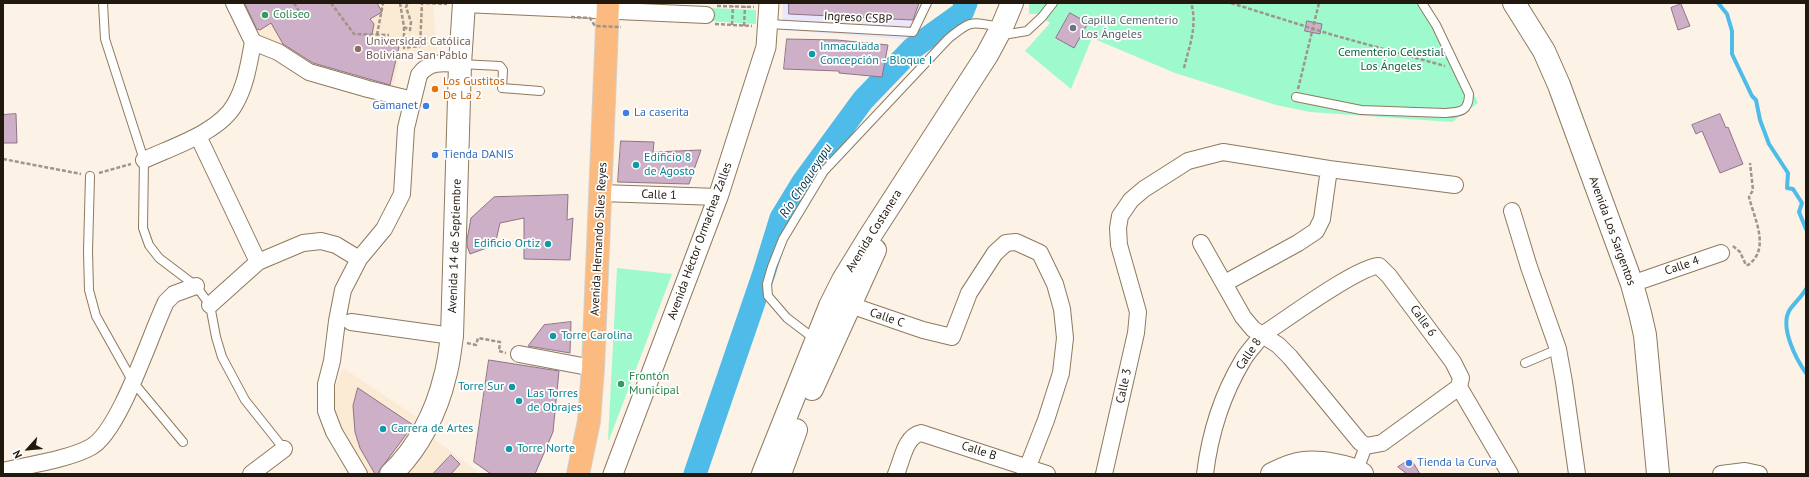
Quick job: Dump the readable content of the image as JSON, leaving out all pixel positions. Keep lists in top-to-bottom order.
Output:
{
  "streets": {
    "main road": [
      "Avenida Costanera",
      "Avenida Los Sargentos",
      "Avenida Hernando Siles Reyes",
      "Avenida 14 de Septiembre"
    ],
    "street": [
      "Calle 1",
      "Avenida Héctor Ormachea Zalles",
      "Calle 4",
      "Calle C",
      "Calle 6",
      "Calle 8",
      "Calle 3",
      "Calle B"
    ],
    "lane": ["Ingreso CSBP"]
  },
  "crossings": [
    ["Ingreso CSBP", "Avenida Héctor Ormachea Zalles"],
    ["Calle 1", "Avenida Hernando Siles Reyes"],
    ["Calle 1", "Avenida Héctor Ormachea Zalles"],
    ["Avenida Costanera", "Calle C"],
    ["Avenida Los Sargentos", "Calle 4"],
    ["Calle C", "Calle B"],
    ["Calle 6", "Calle 8"]
  ],
  "water": ["Río Choqueyapu"],
  "parks": ["Cementerio Celestial Los Ángeles"],
  "places": [
    "Coliseo",
    "Capilla Cementerio Los Ángeles",
    "Universidad Católica Boliviana San Pablo",
    "Inmaculada Concepción - Bloque I",
    "Los Gustitos De La 2",
    "Gamanet",
    "La caserita",
    "Tienda DANIS",
    "Edificio 8 de Agosto",
    "Edificio Ortiz",
    "Torre Carolina",
    "Frontón Municipal",
    "Torre Sur",
    "Las Torres de Obrajes",
    "Carrera de Artes",
    "Torre Norte",
    "Tienda la Curva"
  ],
  "north": "bottom left"
}
